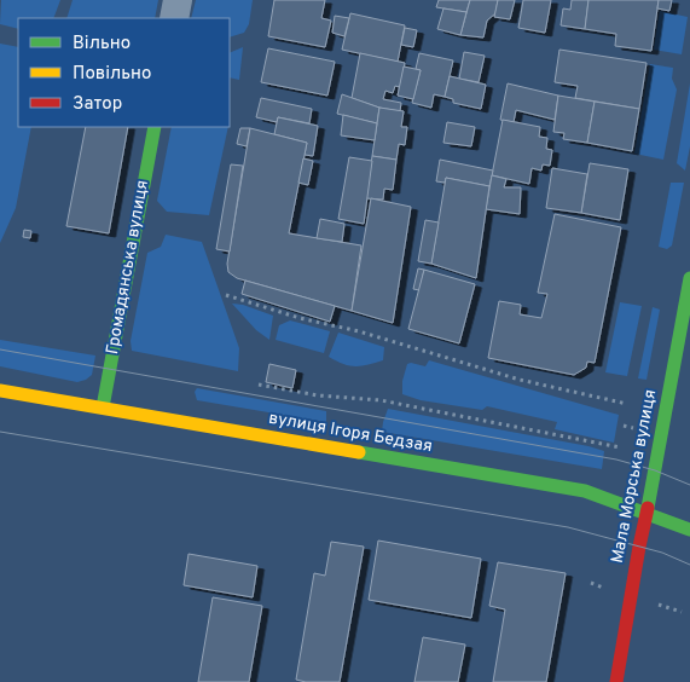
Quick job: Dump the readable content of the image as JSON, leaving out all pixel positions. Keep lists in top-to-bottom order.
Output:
{
  "streets": {
    "street": ["Громадянська вулиця", "вулиця Ігоря Бедзая", "Мала Морська вулиця"]
  },
  "crossings": [
    ["Громадянська вулиця", "вулиця Ігоря Бедзая"],
    ["вулиця Ігоря Бедзая", "Мала Морська вулиця"]
  ],
  "legend": ["Вільно", "Повільно", "Затор"]
}
